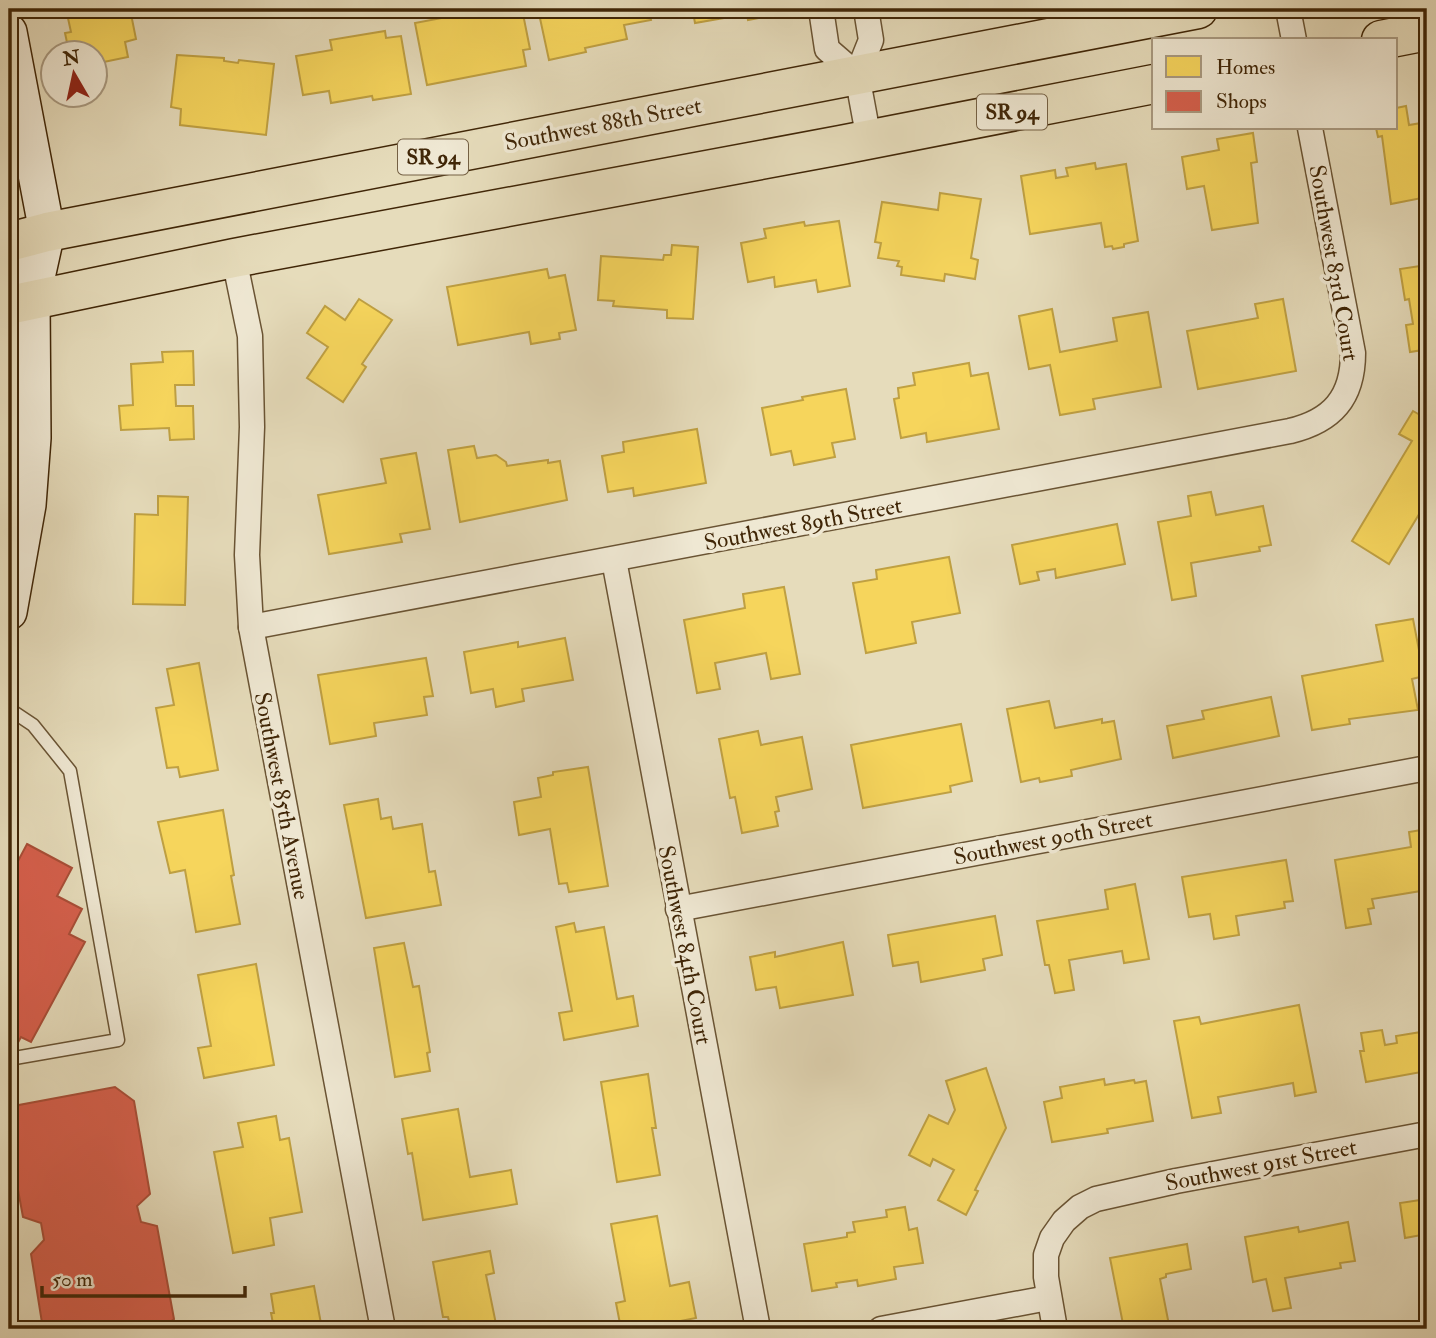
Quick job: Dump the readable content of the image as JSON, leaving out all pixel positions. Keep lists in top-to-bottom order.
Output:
{
  "streets": {
    "main road": ["SR 94", "Southwest 88th Street"],
    "street": [
      "Southwest 83rd Court",
      "Southwest 89th Street",
      "Southwest 85th Avenue",
      "Southwest 90th Street",
      "Southwest 84th Court",
      "Southwest 91st Street"
    ]
  },
  "crossings": [
    ["SR 94", "Southwest 85th Avenue"],
    ["Southwest 83rd Court", "Southwest 89th Street"],
    ["Southwest 89th Street", "Southwest 85th Avenue"],
    ["Southwest 89th Street", "Southwest 84th Court"],
    ["Southwest 90th Street", "Southwest 84th Court"]
  ],
  "legend": ["Homes", "Shops"],
  "scale_bar": "50 m",
  "north": "top"
}
